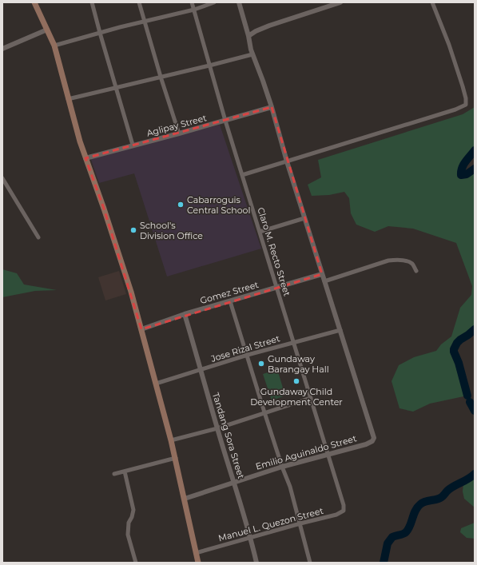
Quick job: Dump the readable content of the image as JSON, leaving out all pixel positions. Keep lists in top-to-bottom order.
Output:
{
  "streets": {
    "street": [
      "Aglipay Street",
      "Claro M. Recto Street",
      "Gomez Street",
      "Jose Rizal Street",
      "Tandang Sora Street",
      "Emilio Aguinaldo Street",
      "Manuel L. Quezon Street"
    ]
  },
  "crossings": [
    ["Aglipay Street", "Claro M. Recto Street"],
    ["Claro M. Recto Street", "Gomez Street"],
    ["Claro M. Recto Street", "Jose Rizal Street"],
    ["Claro M. Recto Street", "Emilio Aguinaldo Street"],
    ["Claro M. Recto Street", "Manuel L. Quezon Street"],
    ["Gomez Street", "Tandang Sora Street"],
    ["Jose Rizal Street", "Tandang Sora Street"],
    ["Jose Rizal Street", "Emilio Aguinaldo Street"],
    ["Tandang Sora Street", "Emilio Aguinaldo Street"],
    ["Tandang Sora Street", "Manuel L. Quezon Street"]
  ],
  "places": [
    "Cabarroguis Central School",
    "School's Division Office",
    "Gundaway Barangay Hall",
    "Gundaway Child Development Center"
  ]
}
